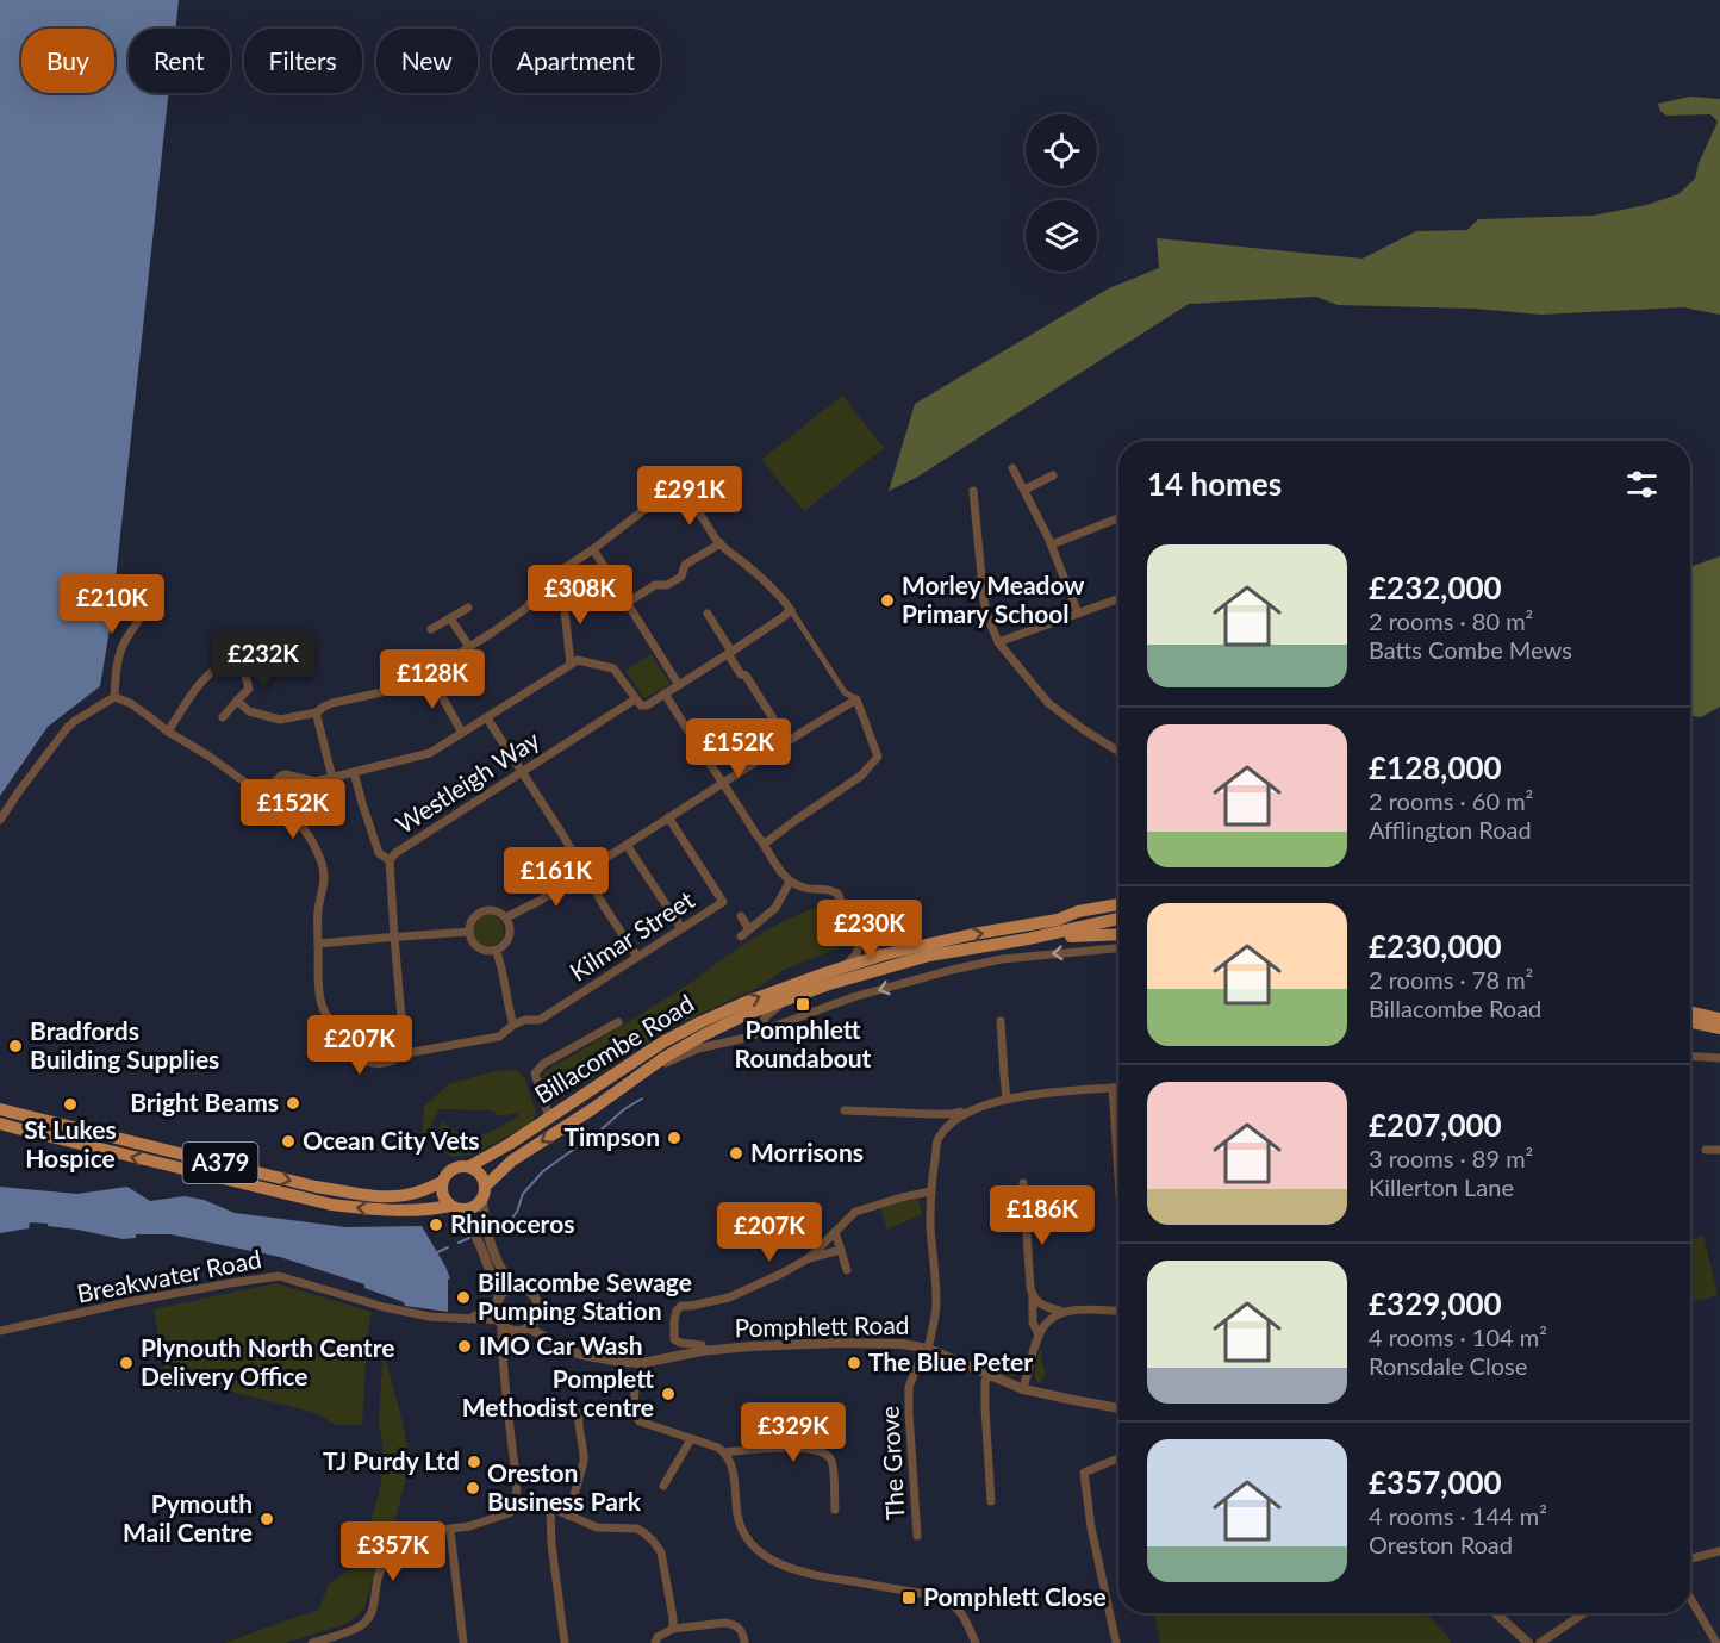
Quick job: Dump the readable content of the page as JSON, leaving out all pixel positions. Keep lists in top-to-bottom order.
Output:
{
  "streets": {
    "main road": ["Billacombe Road", "A379"],
    "street": [
      "Westleigh Way",
      "Kilmar Street",
      "Breakwater Road",
      "Pomphlett Road",
      "The Grove"
    ]
  },
  "crossings": [
    ["Billacombe Road", "A379"],
    ["Breakwater Road", "Pomphlett Road"],
    ["Pomphlett Road", "The Grove"]
  ],
  "places": {
    "other": [
      "Morley Meadow Primary School",
      "Bradfords Building Supplies",
      "Bright Beams",
      "St Lukes Hospice",
      "Timpson",
      "Ocean City Vets",
      "Morrisons",
      "Rhinoceros",
      "Billacombe Sewage Pumping Station",
      "IMO Car Wash",
      "Plynouth North Centre Delivery Office",
      "The Blue Peter",
      "Pomplett Methodist centre",
      "TJ Purdy Ltd",
      "Oreston Business Park",
      "Pymouth Mail Centre"
    ],
    "transit": ["Pomphlett Roundabout", "Pomphlett Close"]
  },
  "page": {
    "chip": [
      "Buy",
      "Rent",
      "Filters",
      "New",
      "Apartment"
    ],
    "heading": "14 homes",
    "price": [
      "£291K",
      "£308K",
      "£210K",
      "£232K",
      "£128K",
      "£152K",
      "£152K",
      "£161K",
      "£230K",
      "£207K",
      "£186K",
      "£207K",
      "£329K",
      "£357K"
    ],
    "list": [
      {
        "name": "£232,000",
        "note": "2 rooms · 80 m² · Batts Combe Mews"
      },
      {
        "name": "£128,000",
        "note": "2 rooms · 60 m² · Afflington Road"
      },
      {
        "name": "£230,000",
        "note": "2 rooms · 78 m² · Billacombe Road"
      },
      {
        "name": "£207,000",
        "note": "3 rooms · 89 m² · Killerton Lane"
      },
      {
        "name": "£329,000",
        "note": "4 rooms · 104 m² · Ronsdale Close"
      },
      {
        "name": "£357,000",
        "note": "4 rooms · 144 m² · Oreston Road"
      }
    ]
  }
}
